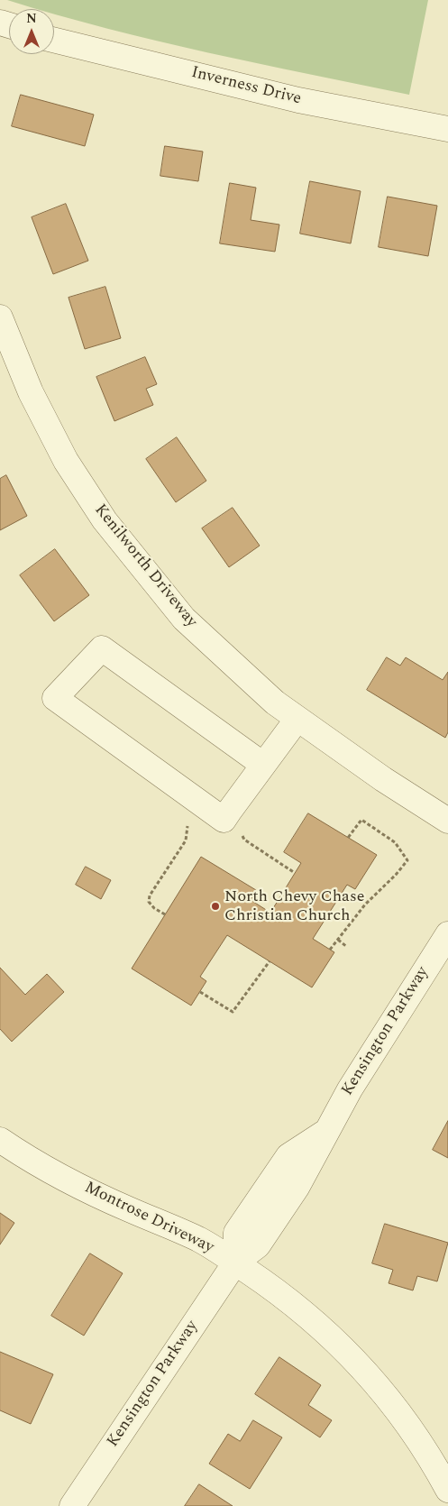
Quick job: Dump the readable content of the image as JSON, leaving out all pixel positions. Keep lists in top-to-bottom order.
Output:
{
  "streets": {
    "street": [
      "Inverness Drive",
      "Kenilworth Driveway",
      "Kensington Parkway",
      "Montrose Driveway"
    ]
  },
  "crossings": [
    ["Kensington Parkway", "Montrose Driveway"]
  ],
  "places": ["North Chevy Chase Christian Church"],
  "north": "top"
}
